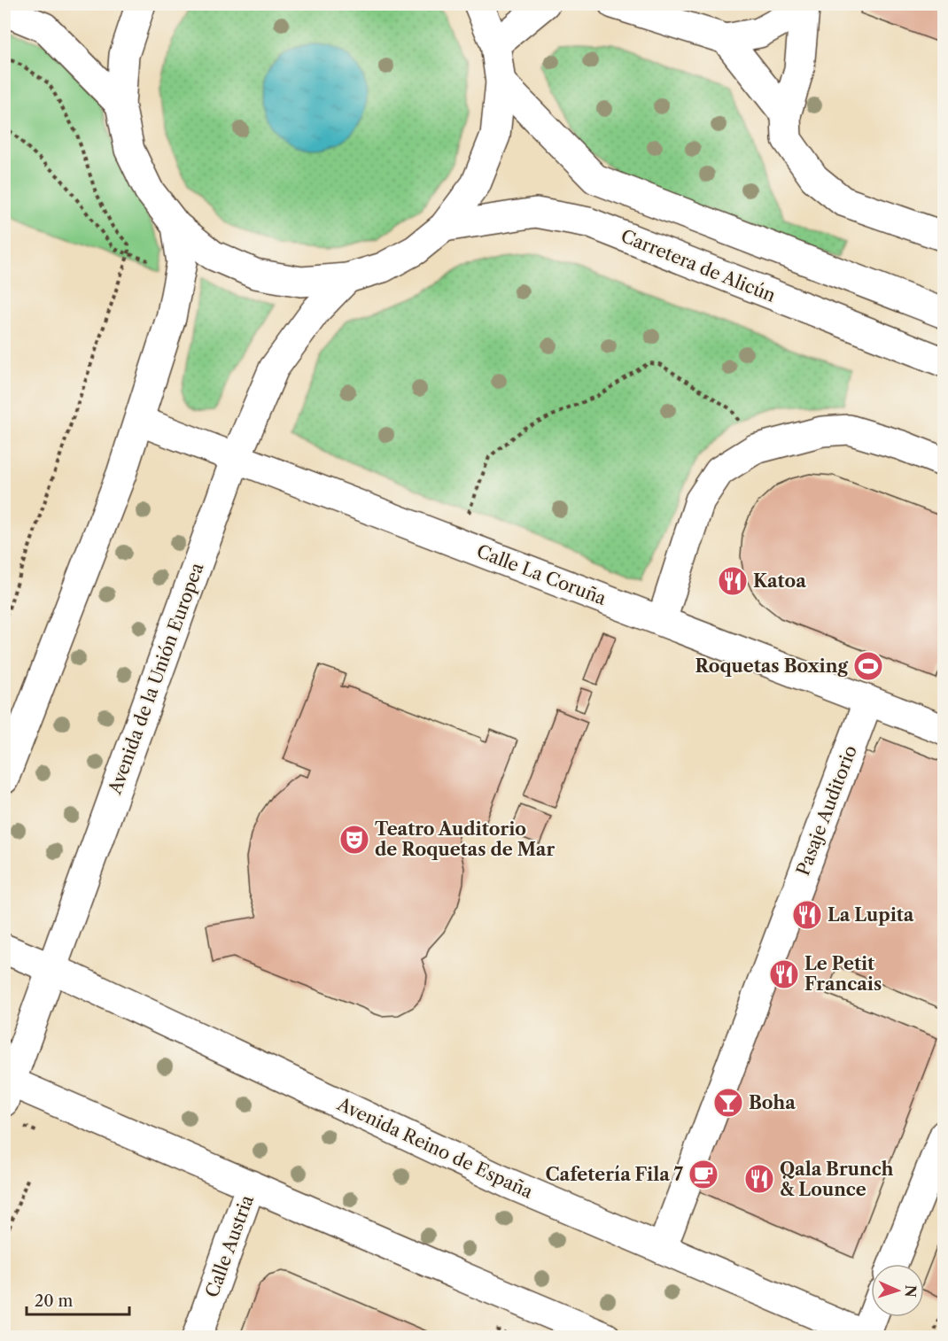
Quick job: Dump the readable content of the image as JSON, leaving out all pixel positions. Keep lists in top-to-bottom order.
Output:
{
  "streets": {
    "street": [
      "Carretera de Alicún",
      "Calle La Coruña",
      "Avenida de la Unión Europea",
      "Pasaje Auditorio",
      "Avenida Reino de España",
      "Calle Austria"
    ]
  },
  "crossings": [
    ["Calle La Coruña", "Avenida de la Unión Europea"],
    ["Calle La Coruña", "Pasaje Auditorio"],
    ["Avenida de la Unión Europea", "Avenida Reino de España"],
    ["Pasaje Auditorio", "Avenida Reino de España"]
  ],
  "places": {
    "restaurant": [
      "Katoa",
      "La Lupita",
      "Le Petit Francais",
      "Qala Brunch & Lounce"
    ],
    "sports": ["Roquetas Boxing"],
    "theatre": ["Teatro Auditorio de Roquetas de Mar"],
    "bar": ["Boha"],
    "cafe": ["Cafetería Fila 7"]
  },
  "scale_bar": "20 m",
  "north": "right"
}
